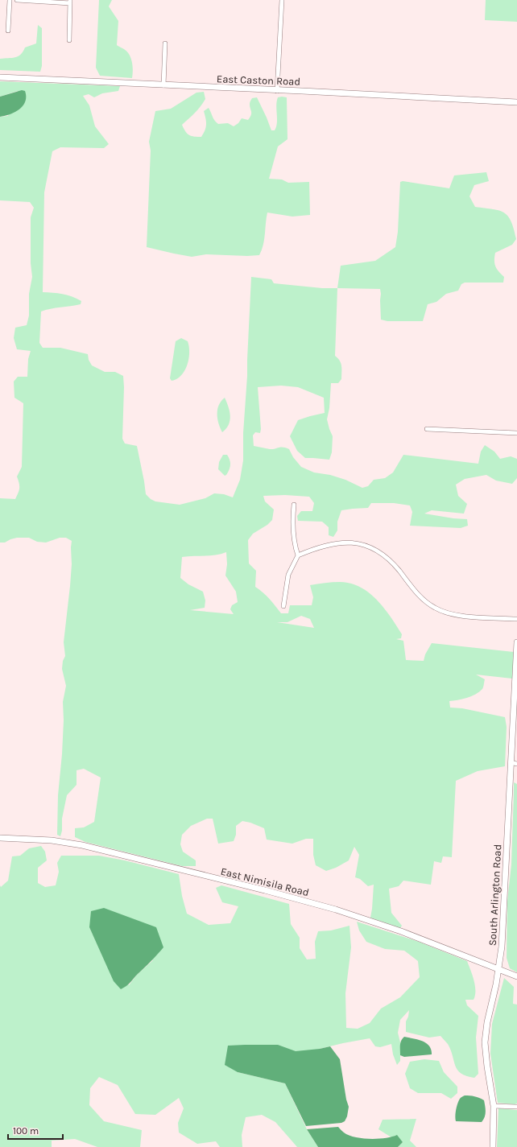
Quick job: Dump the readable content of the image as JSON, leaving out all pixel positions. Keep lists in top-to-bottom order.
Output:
{
  "streets": {
    "street": ["East Caston Road", "East Nimisila Road", "South Arlington Road"]
  },
  "crossings": [
    ["East Nimisila Road", "South Arlington Road"]
  ],
  "scale_bar": "100 m"
}
